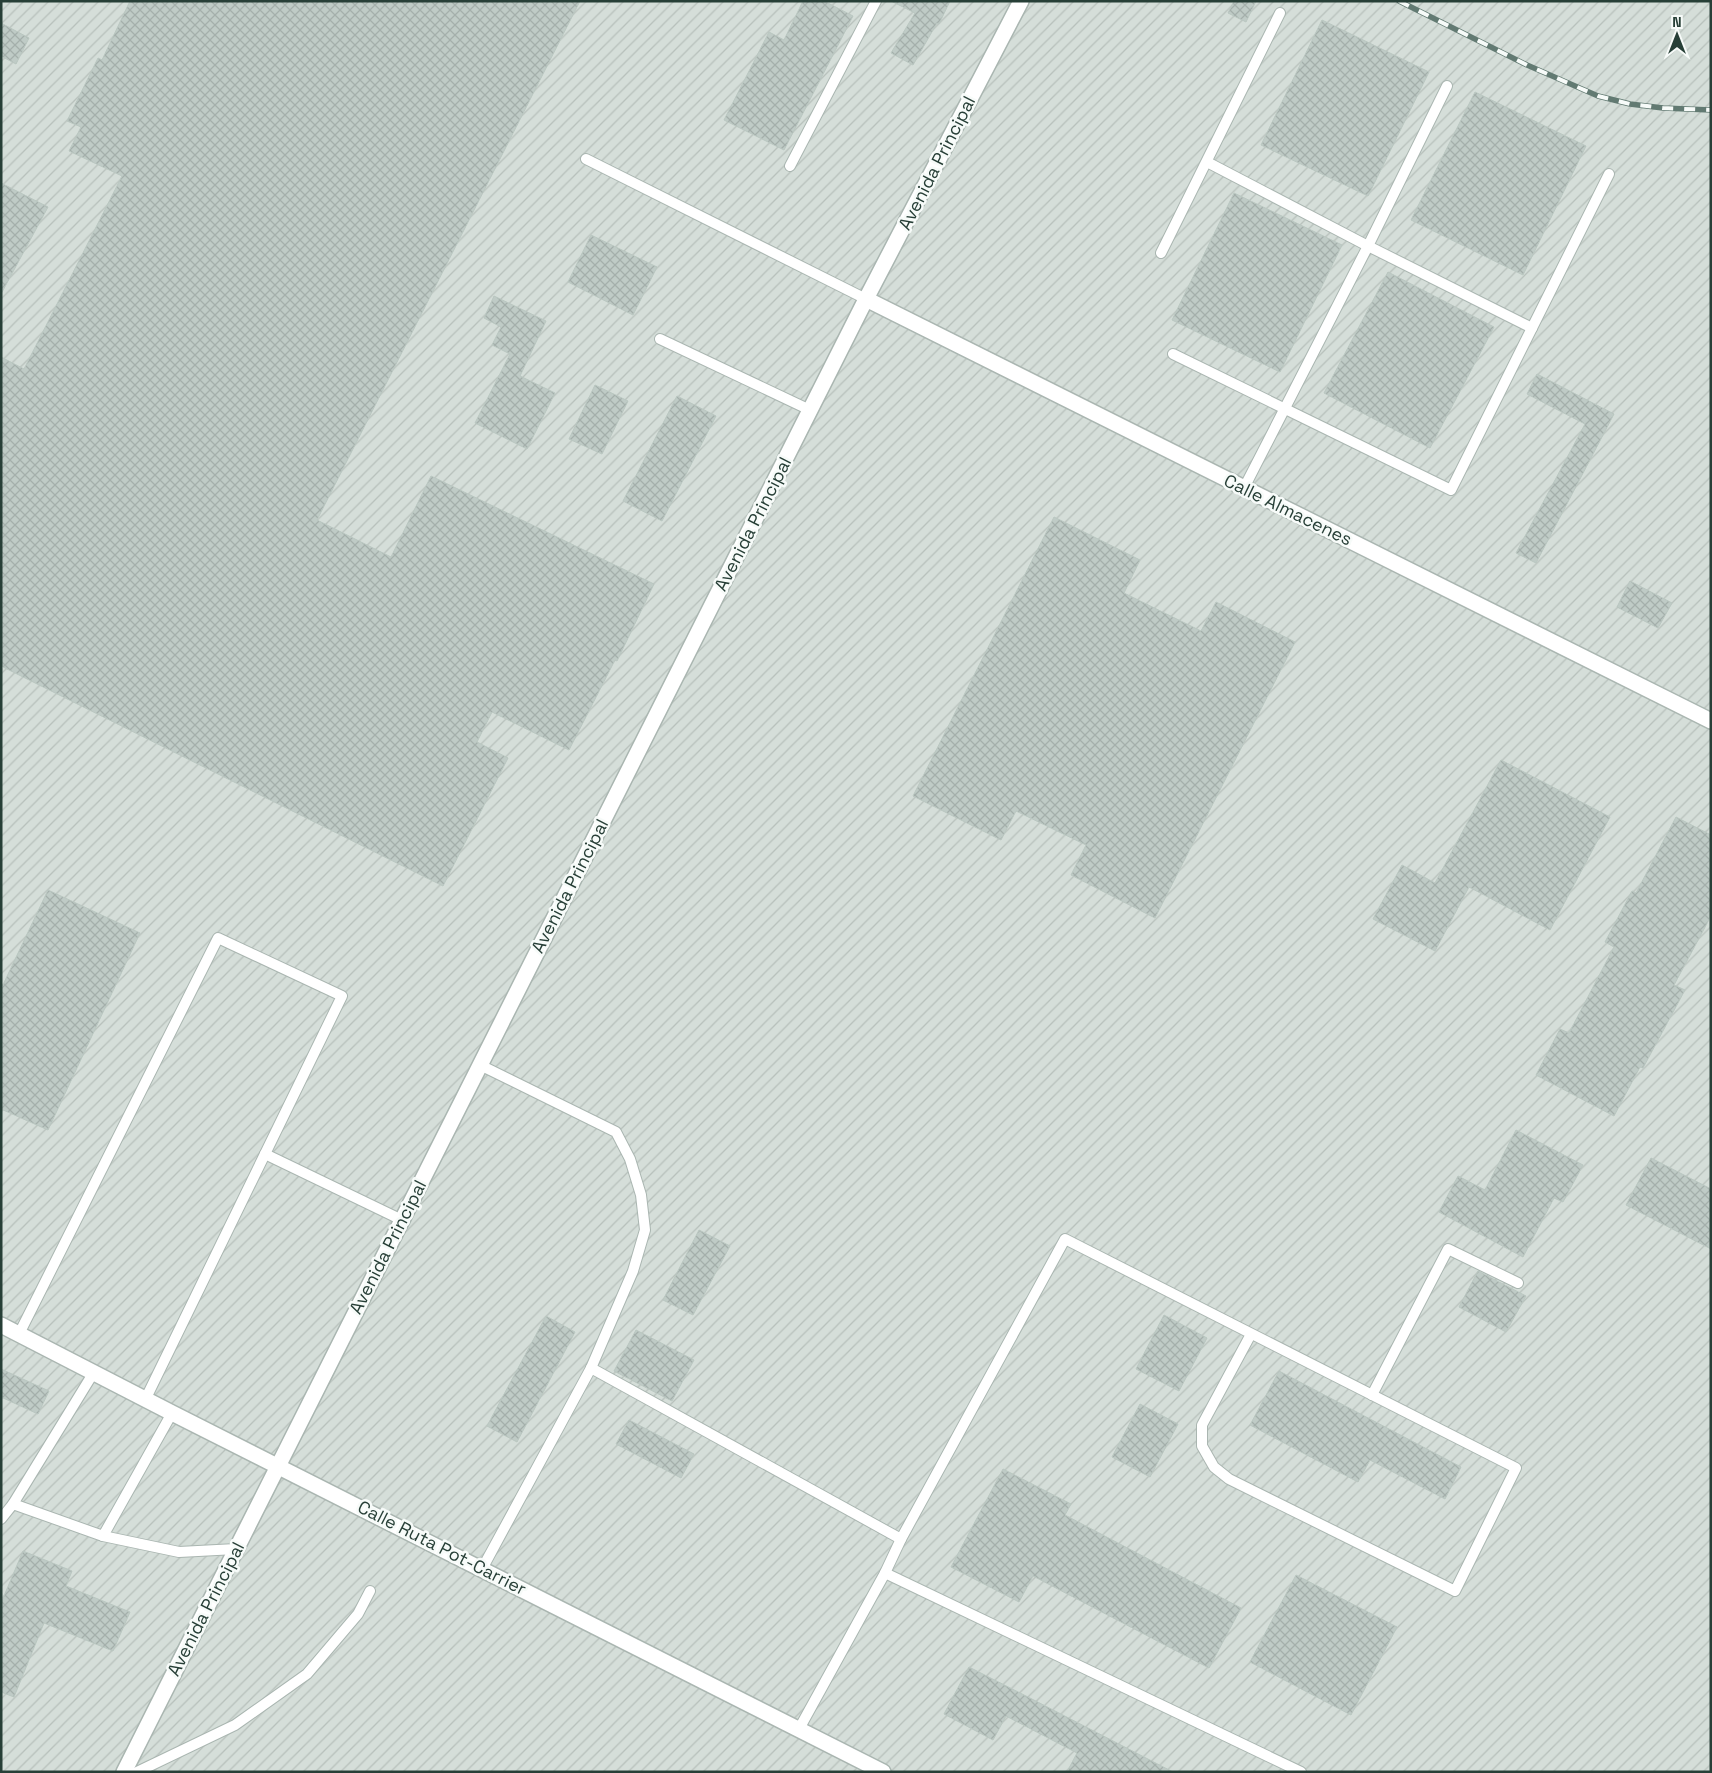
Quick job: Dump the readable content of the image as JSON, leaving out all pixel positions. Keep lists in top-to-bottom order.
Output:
{
  "streets": {
    "street": ["Avenida Principal", "Calle Almacenes", "Calle Ruta Pot-Carrier"]
  },
  "crossings": [
    ["Avenida Principal", "Calle Almacenes"],
    ["Avenida Principal", "Calle Ruta Pot-Carrier"]
  ],
  "north": "top"
}
